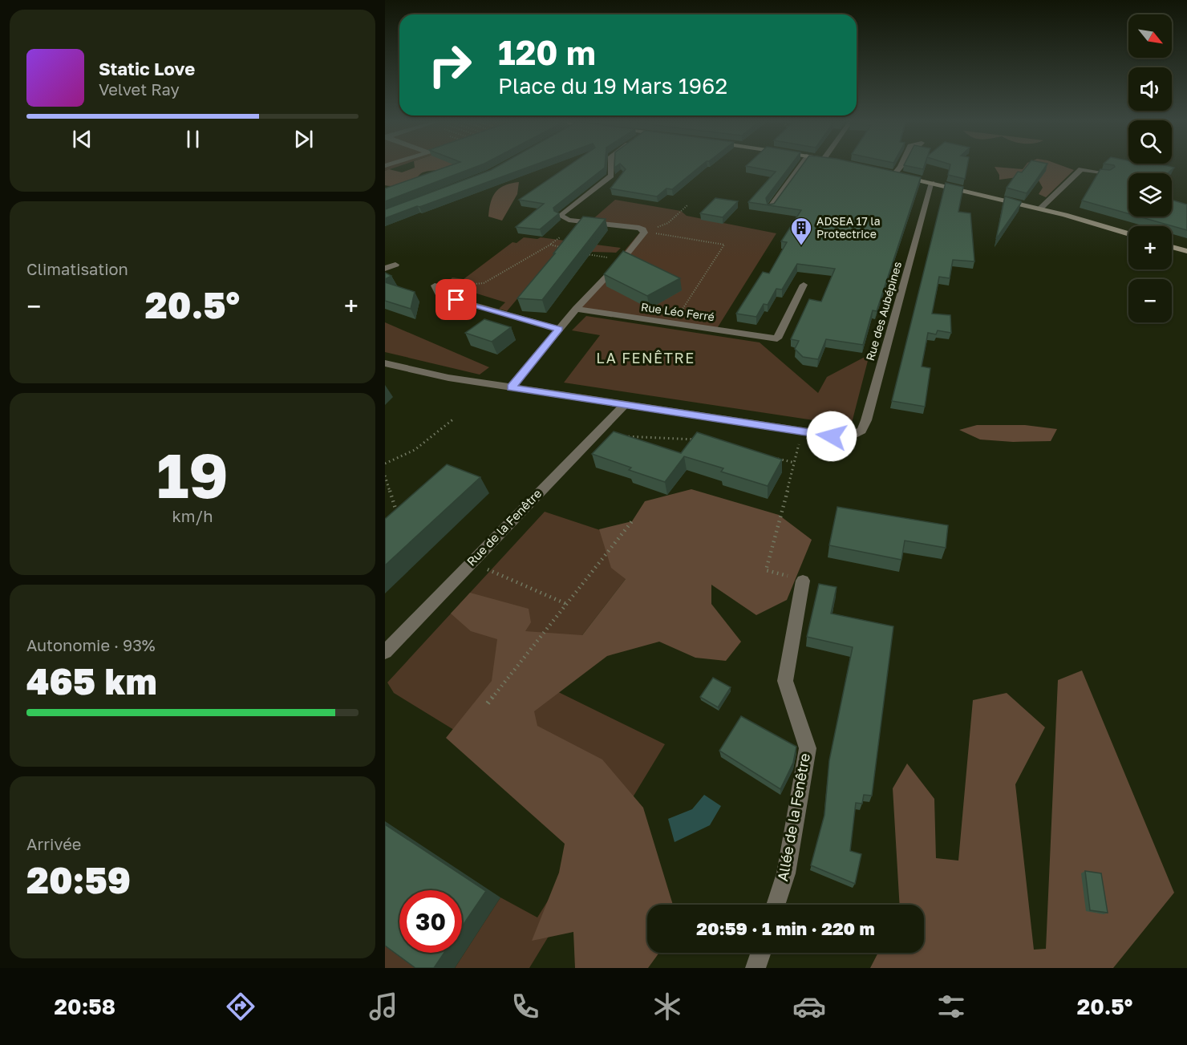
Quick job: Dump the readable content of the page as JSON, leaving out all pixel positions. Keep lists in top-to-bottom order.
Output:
{
  "streets": {
    "street": [
      "Rue des Aubépines",
      "Rue Léo Ferré",
      "Rue de la Fenêtre",
      "Allée de la Fenêtre"
    ]
  },
  "districts": ["LA FENÊTRE"],
  "places": {
    "building": ["ADSEA 17 la Protectrice"]
  },
  "north": "bottom right",
  "page": {
    "map_buttons": ["+", "−"],
    "turn": ["120 m", "Place du 19 Mars 1962"],
    "song": ["Static Love", "Velvet Ray"],
    "tile": [
      "Climatisation",
      ["19", "km/h"],
      ["Autonomie · 93%", "465 km"],
      ["Arrivée", "20:59"]
    ],
    "heat": ["−", "20.5°", "+"],
    "limit": "30",
    "trip": "20:59 · 1 min · 220 m",
    "tabs": ["20:58", "20.5°"]
  }
}
